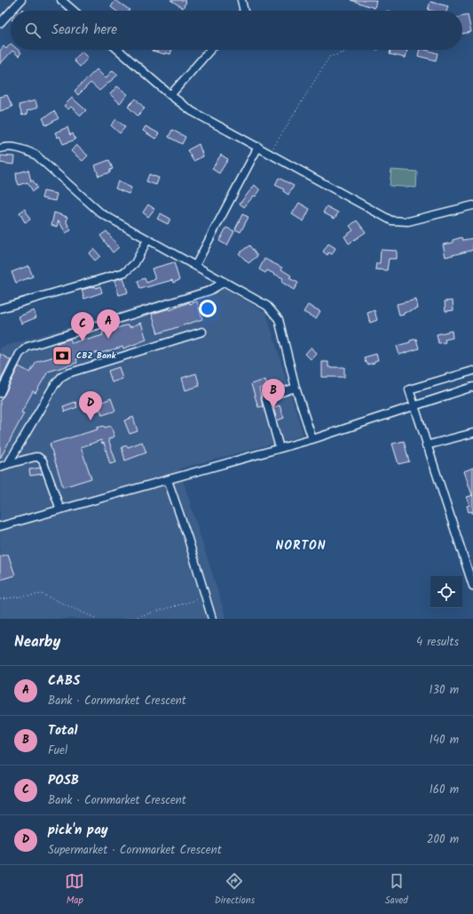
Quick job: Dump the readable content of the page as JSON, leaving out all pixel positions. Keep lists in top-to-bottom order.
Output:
{
  "districts": ["NORTON"],
  "places": {
    "bank": ["CBZ Bank"]
  },
  "page": {
    "search": "Search here",
    "pins": [
      "A",
      "C",
      "B",
      "D"
    ],
    "heading": ["Nearby", "4 results"],
    "list": [
      {
        "mark": "A",
        "name": "CABS",
        "note": "Bank · Cornmarket Crescent",
        "value": "130 m"
      },
      {
        "mark": "B",
        "name": "Total",
        "note": "Fuel",
        "value": "140 m"
      },
      {
        "mark": "C",
        "name": "POSB",
        "note": "Bank · Cornmarket Crescent",
        "value": "160 m"
      },
      {
        "mark": "D",
        "name": "pick'n pay",
        "note": "Supermarket · Cornmarket Crescent",
        "value": "200 m"
      }
    ],
    "nav": ["Map", "Directions", "Saved"]
  }
}
